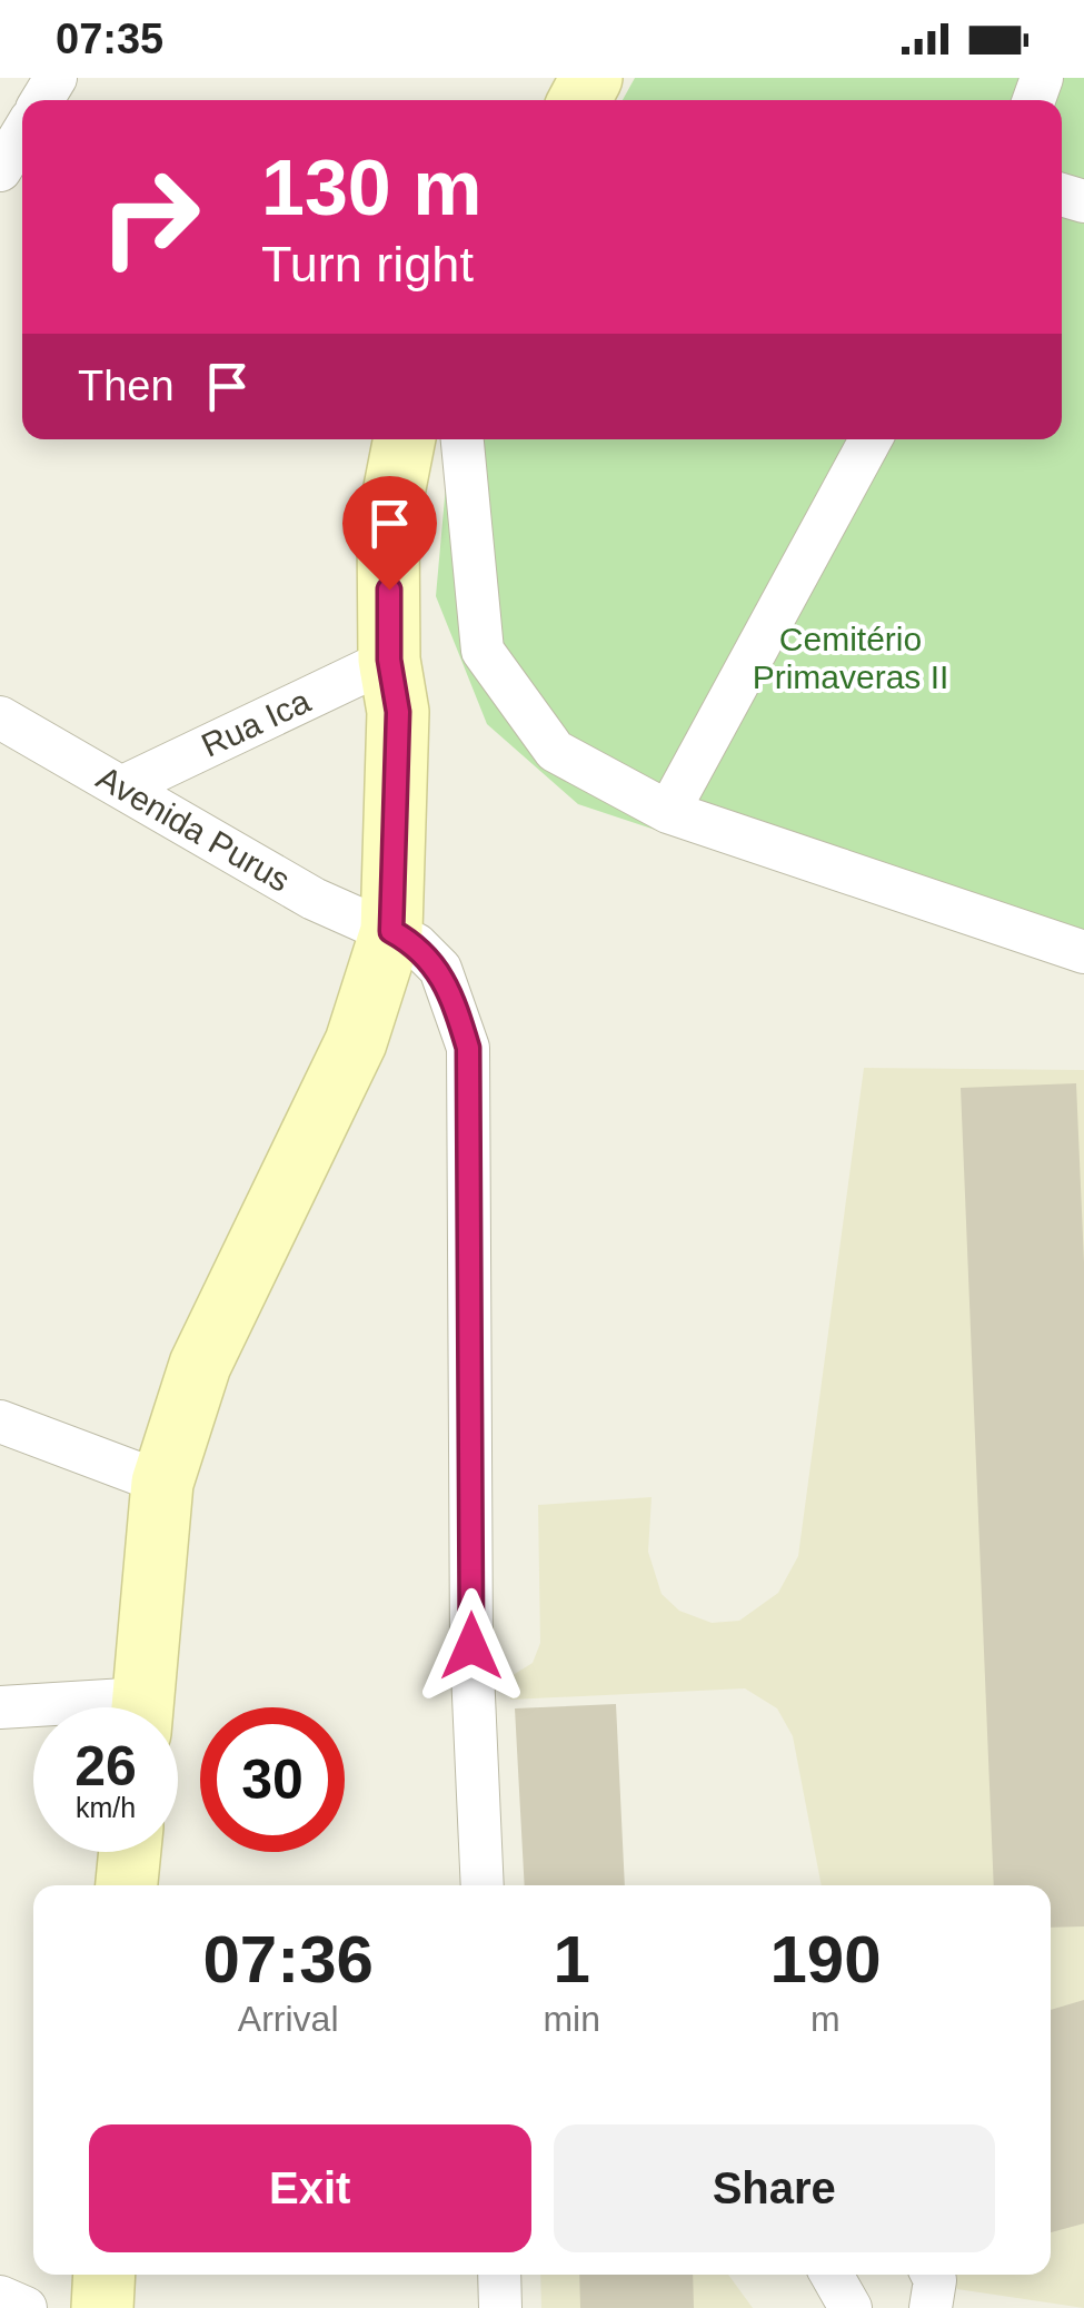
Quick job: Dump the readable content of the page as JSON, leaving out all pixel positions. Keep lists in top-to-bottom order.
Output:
{
  "streets": {
    "street": ["Rua Ica", "Avenida Purus"]
  },
  "crossings": [
    ["Rua Ica", "Avenida Purus"]
  ],
  "parks": ["Cemitério Primaveras II"],
  "page": {
    "status": "07:35",
    "turn": ["130 m", "Turn right"],
    "then": "Then",
    "speed": "26 km/h",
    "limit": "30",
    "eta": [
      "07:36",
      "Arrival",
      "1",
      "min",
      "190",
      "m"
    ],
    "buttons": ["Exit", "Share"]
  }
}
